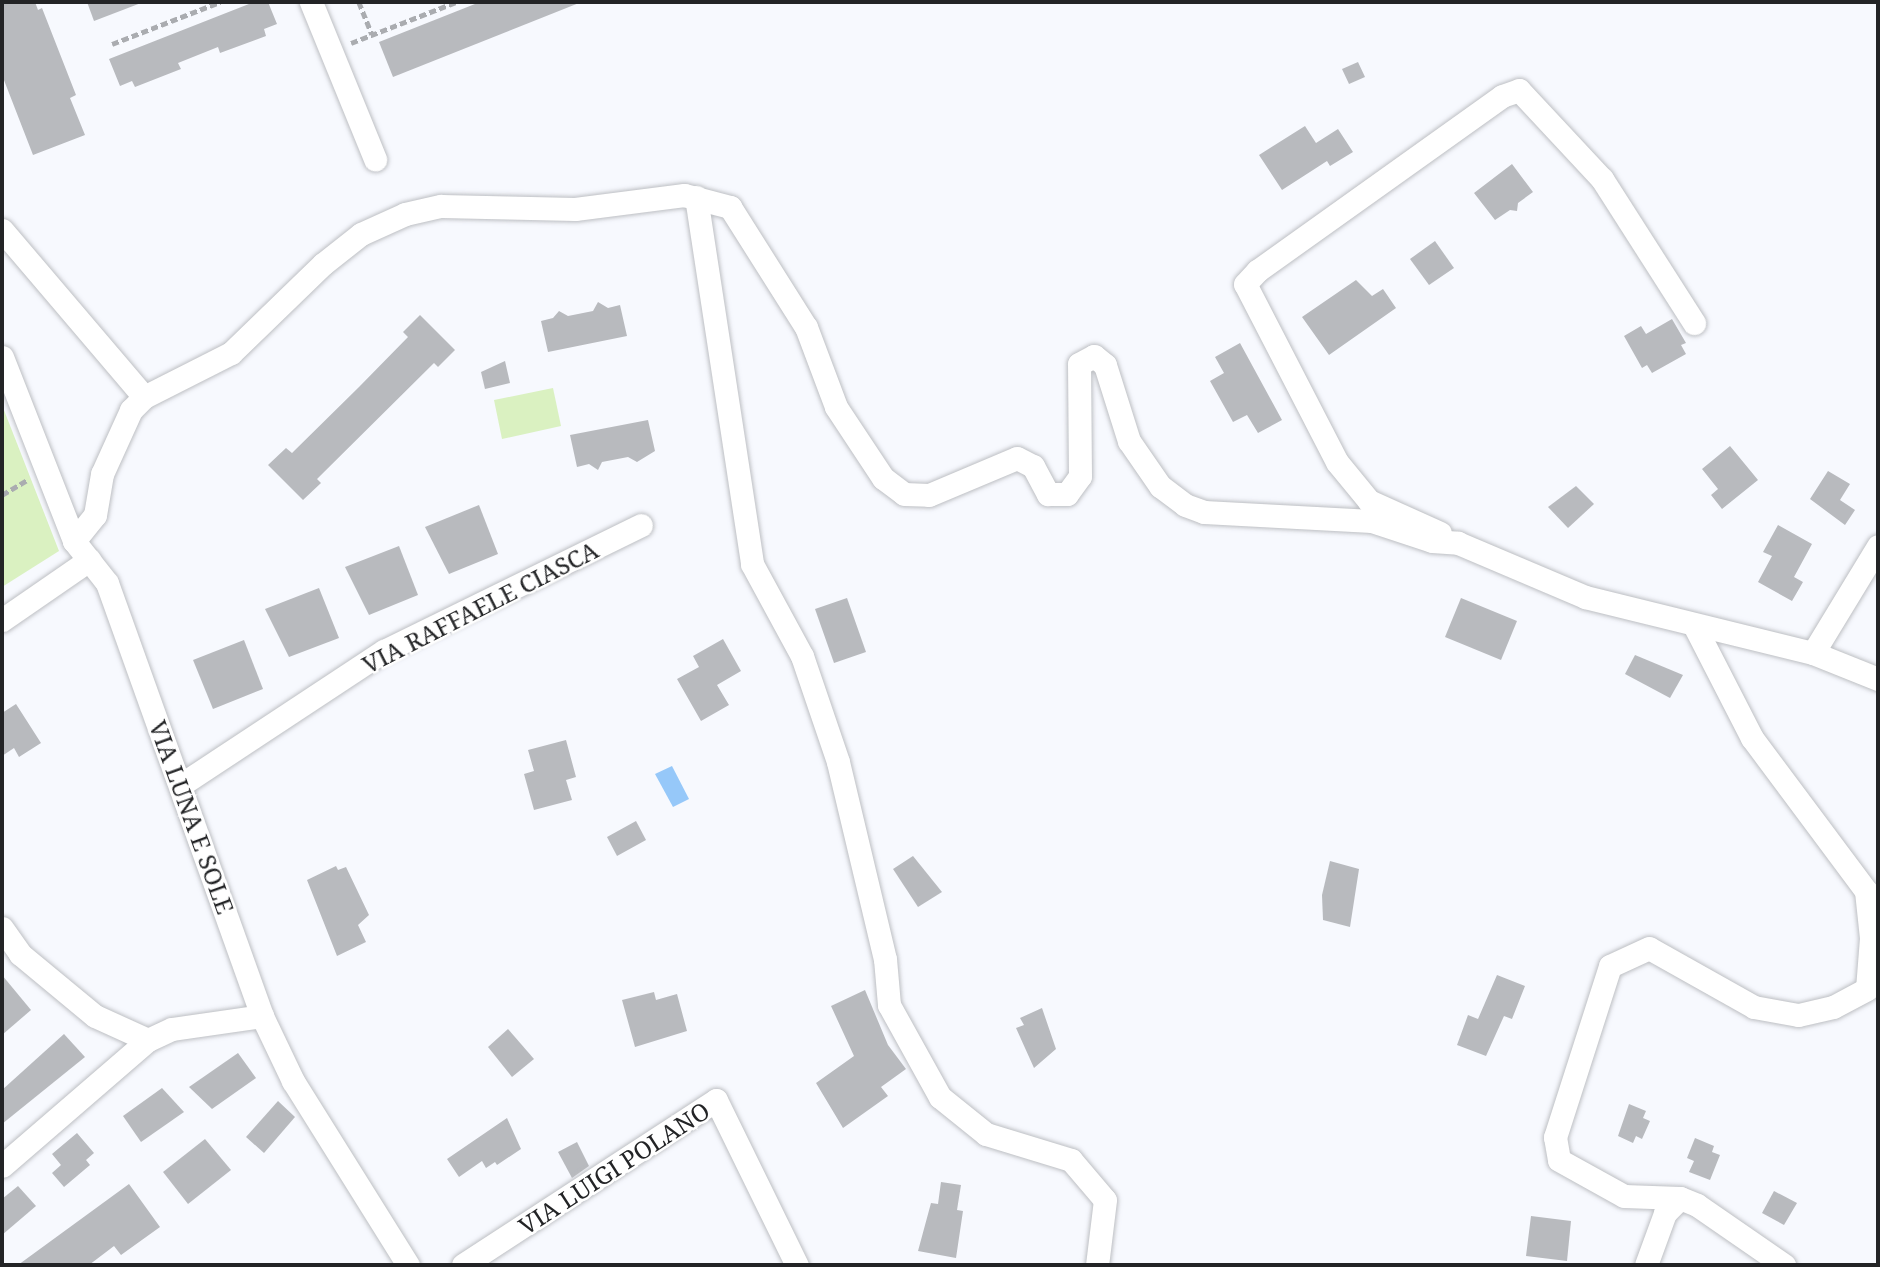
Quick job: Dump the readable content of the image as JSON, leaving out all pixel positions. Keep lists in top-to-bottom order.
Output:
{
  "streets": {
    "street": ["VIA RAFFAELE CIASCA", "VIA LUNA E SOLE", "VIA LUIGI POLANO"]
  },
  "crossings": [
    ["VIA RAFFAELE CIASCA", "VIA LUNA E SOLE"]
  ]
}
